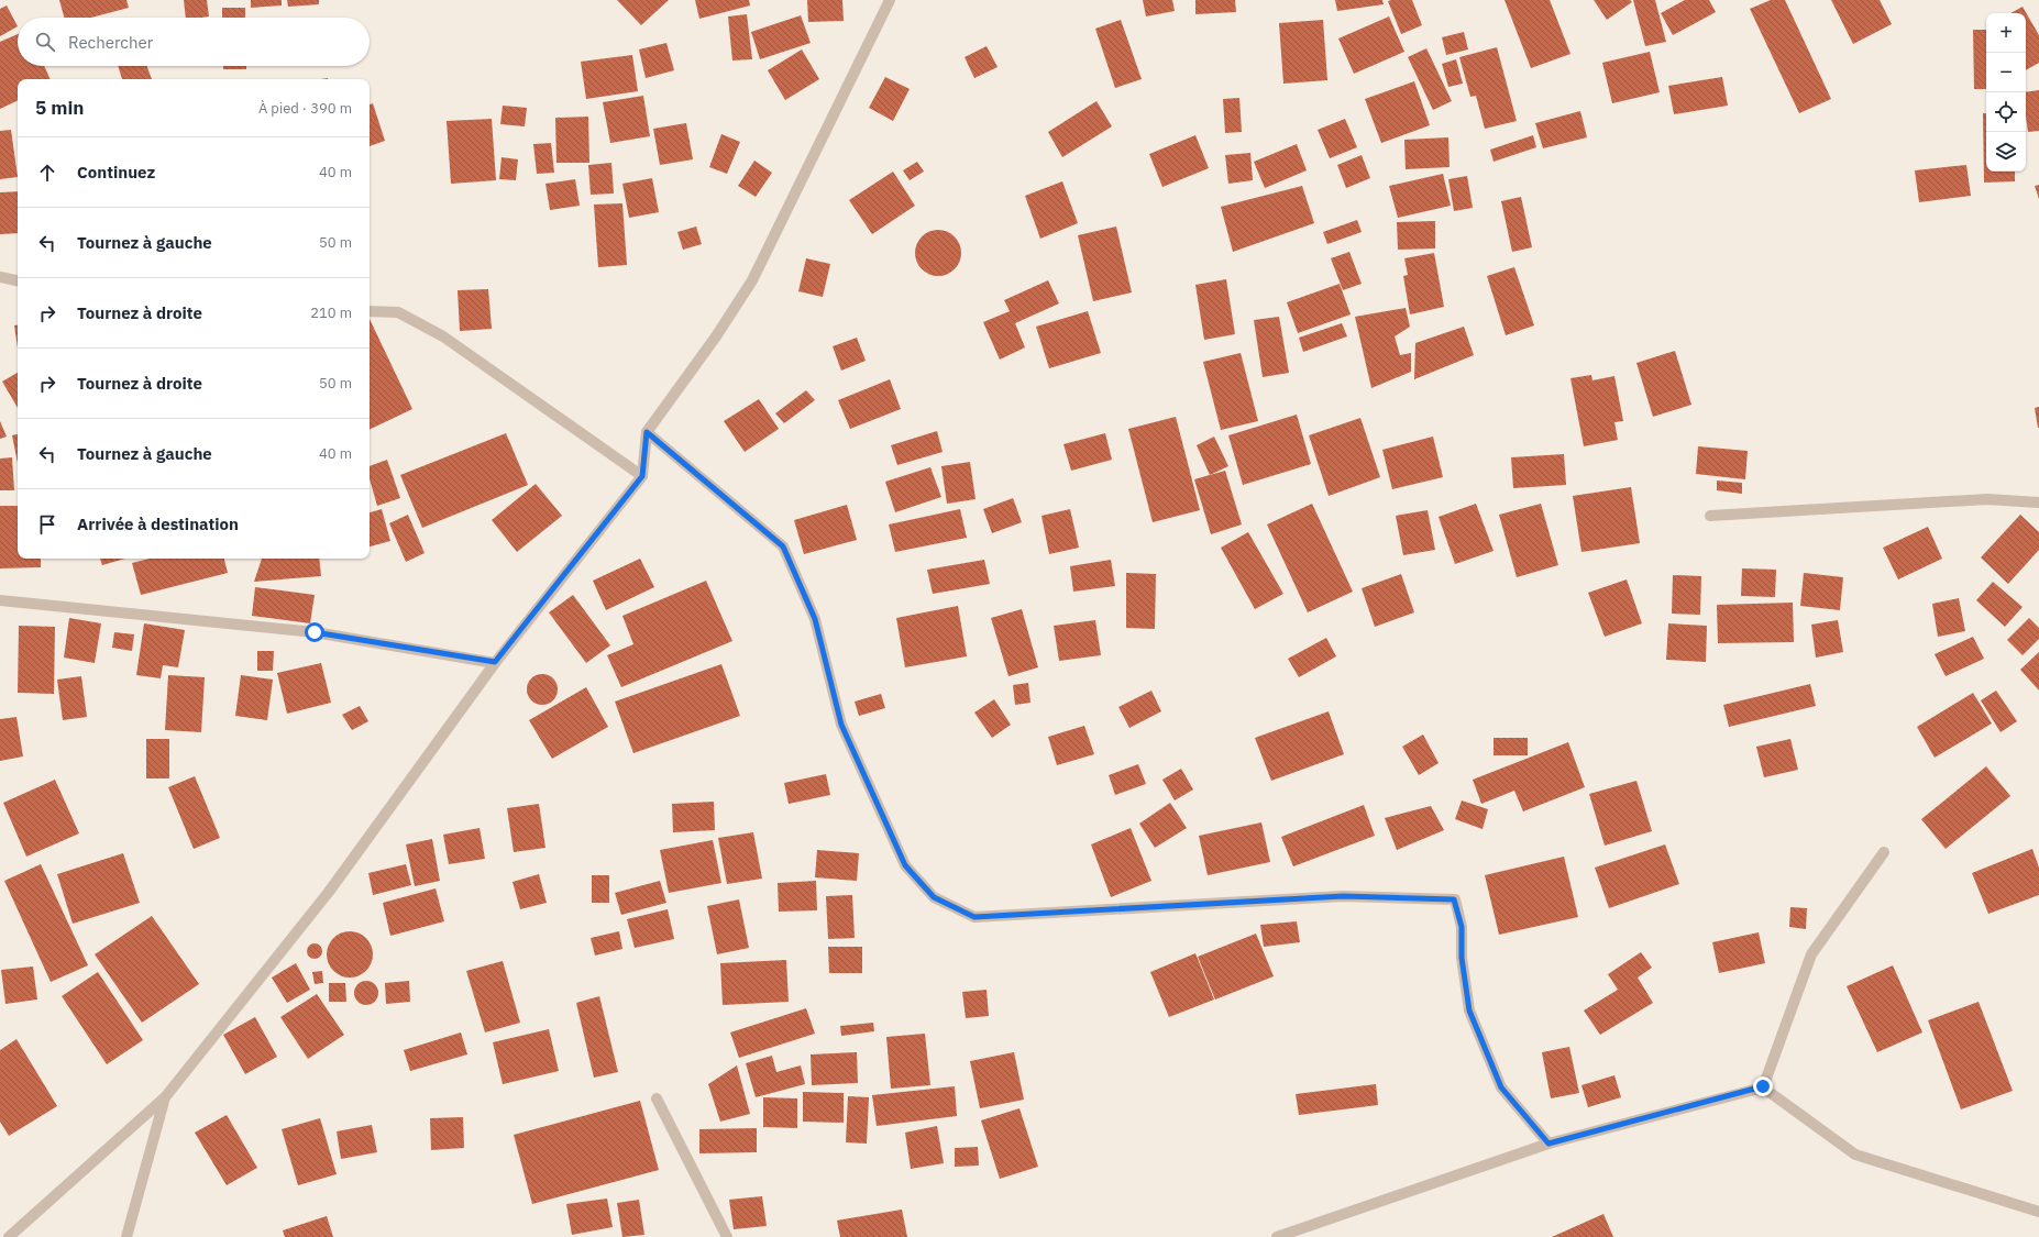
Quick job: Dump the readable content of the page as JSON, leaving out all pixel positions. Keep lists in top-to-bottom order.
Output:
{
  "page": {
    "map_buttons": ["+", "−"],
    "search": "Rechercher",
    "heading": ["5 min", "À pied · 390 m"],
    "list": [
      ["Continuez", "40 m"],
      ["Tournez à gauche", "50 m"],
      ["Tournez à droite", "210 m"],
      ["Tournez à droite", "50 m"],
      ["Tournez à gauche", "40 m"],
      "Arrivée à destination"
    ]
  }
}
